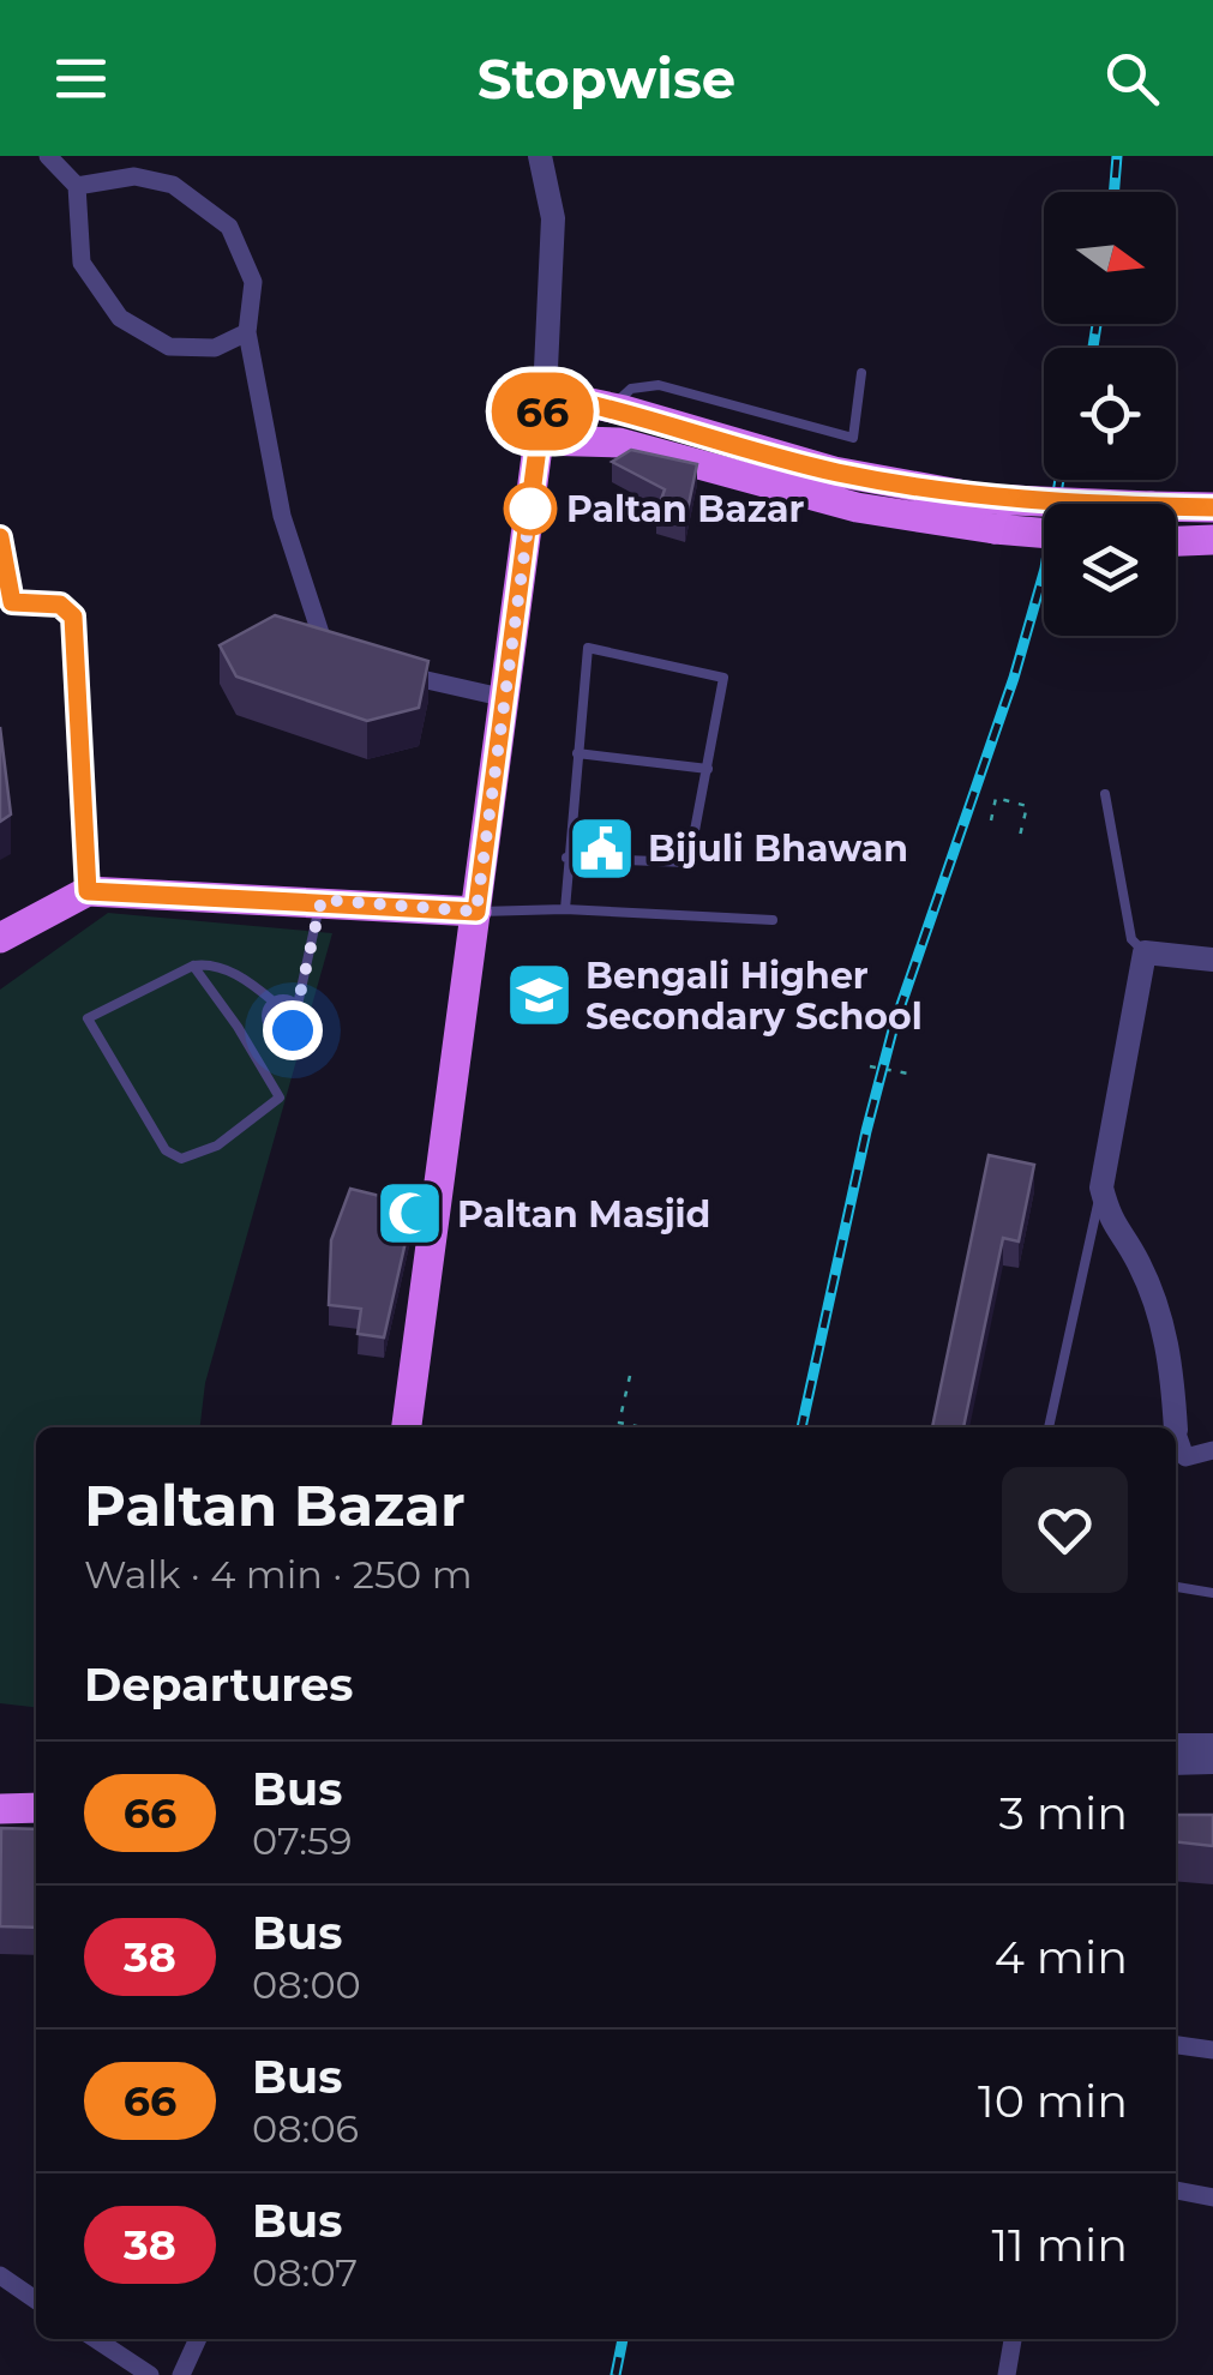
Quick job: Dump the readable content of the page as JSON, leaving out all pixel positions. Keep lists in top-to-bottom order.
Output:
{
  "places": {
    "other": ["Paltan Bazar"],
    "public building": ["Bijuli Bhawan"],
    "school or university": ["Bengali Higher Secondary School"],
    "mosque": ["Paltan Masjid"]
  },
  "lines": ["bus line 66"],
  "north": "right",
  "page": {
    "header": "Stopwise",
    "on_map": "66",
    "heading": [
      ["Paltan Bazar", "Walk · 4 min · 250 m"],
      "Departures"
    ],
    "list": [
      {
        "mark": "66",
        "name": "Bus",
        "note": "07:59",
        "value": "3 min"
      },
      {
        "mark": "38",
        "name": "Bus",
        "note": "08:00",
        "value": "4 min"
      },
      {
        "mark": "66",
        "name": "Bus",
        "note": "08:06",
        "value": "10 min"
      },
      {
        "mark": "38",
        "name": "Bus",
        "note": "08:07",
        "value": "11 min"
      }
    ]
  }
}
